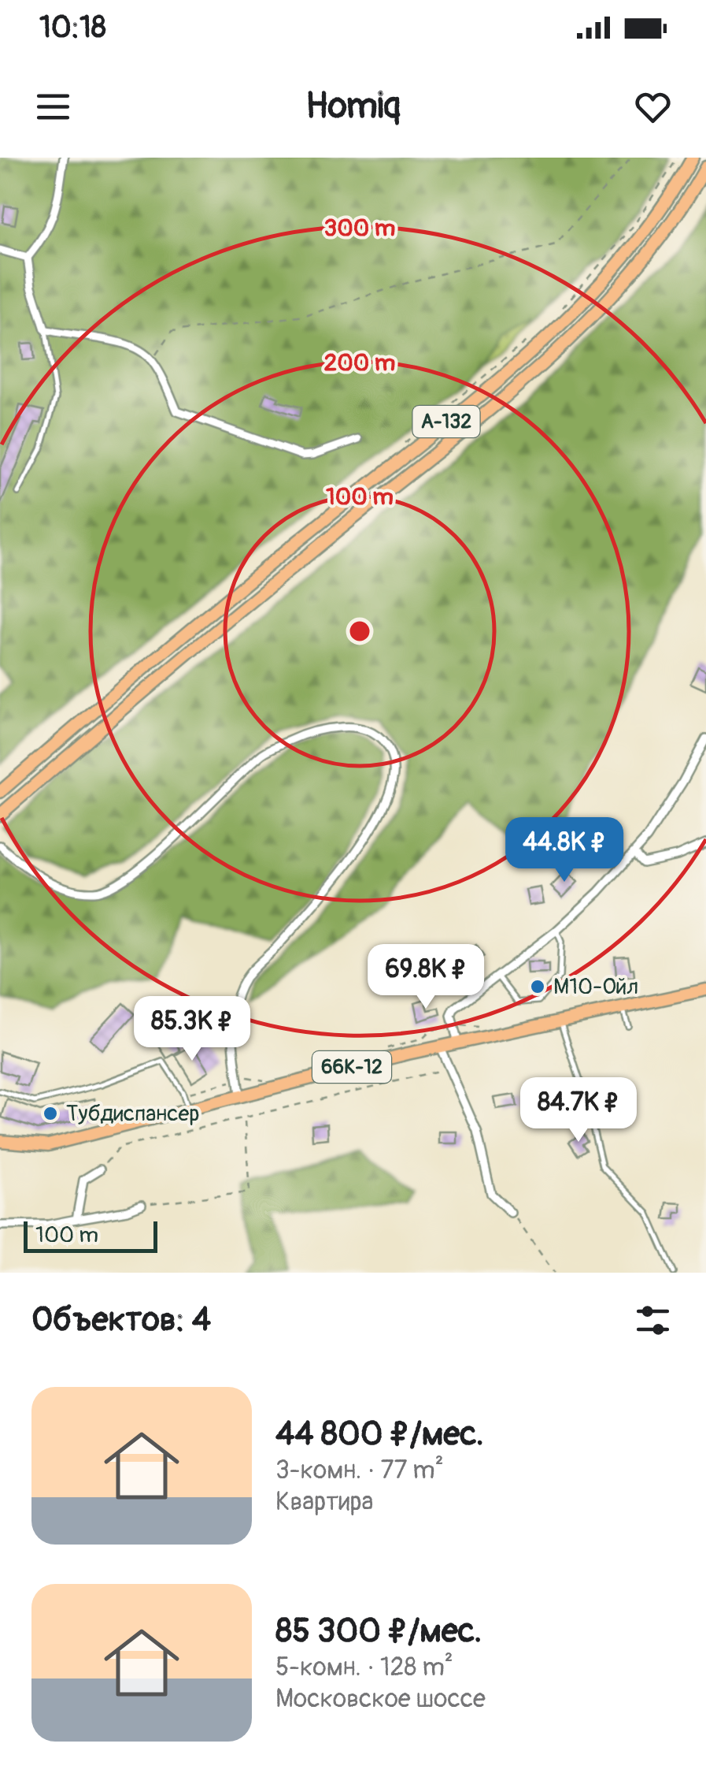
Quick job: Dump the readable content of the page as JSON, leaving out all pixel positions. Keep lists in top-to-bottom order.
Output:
{
  "streets": {
    "main road": ["А-132", "66К-12"]
  },
  "places": ["М10-Ойл", "Тубдиспансер"],
  "scale_bar": "100 m",
  "page": {
    "status": "10:18",
    "header": "Homiq",
    "price": [
      "44.8K ₽",
      "69.8K ₽",
      "85.3K ₽",
      "84.7K ₽"
    ],
    "scale": "100 m",
    "heading": "Объектов: 4",
    "list": [
      {
        "name": "44 800 ₽/мес.",
        "note": "3-комн. · 77 m² · Квартира"
      },
      {
        "name": "85 300 ₽/мес.",
        "note": "5-комн. · 128 m² · Московское шоссе"
      }
    ]
  },
  "rings": ["300 m", "200 m", "100 m"]
}
